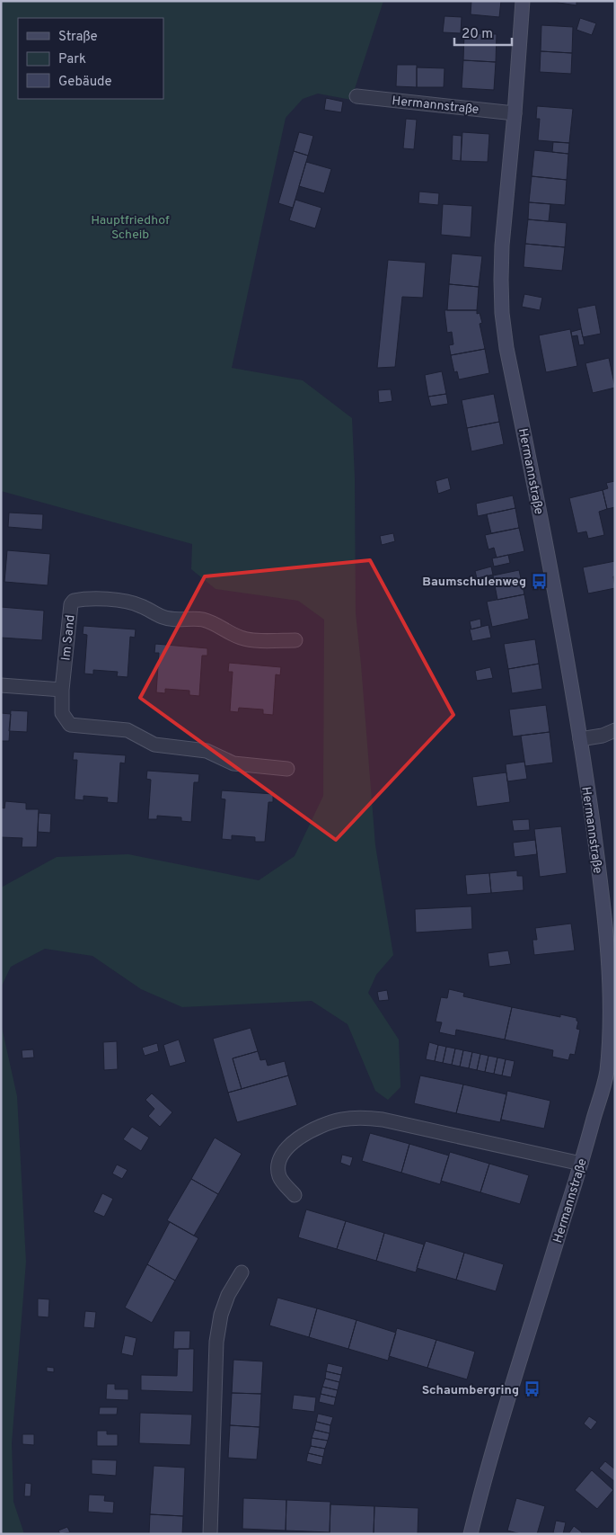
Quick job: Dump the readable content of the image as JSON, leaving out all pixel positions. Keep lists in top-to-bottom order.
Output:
{
  "streets": {
    "street": ["Hermannstraße", "Im Sand"]
  },
  "parks": ["Hauptfriedhof Scheib"],
  "places": {
    "bus stop": ["Baumschulenweg", "Schaumbergring"]
  },
  "legend": ["Straße", "Park", "Gebäude"],
  "scale_bar": "20 m"
}
